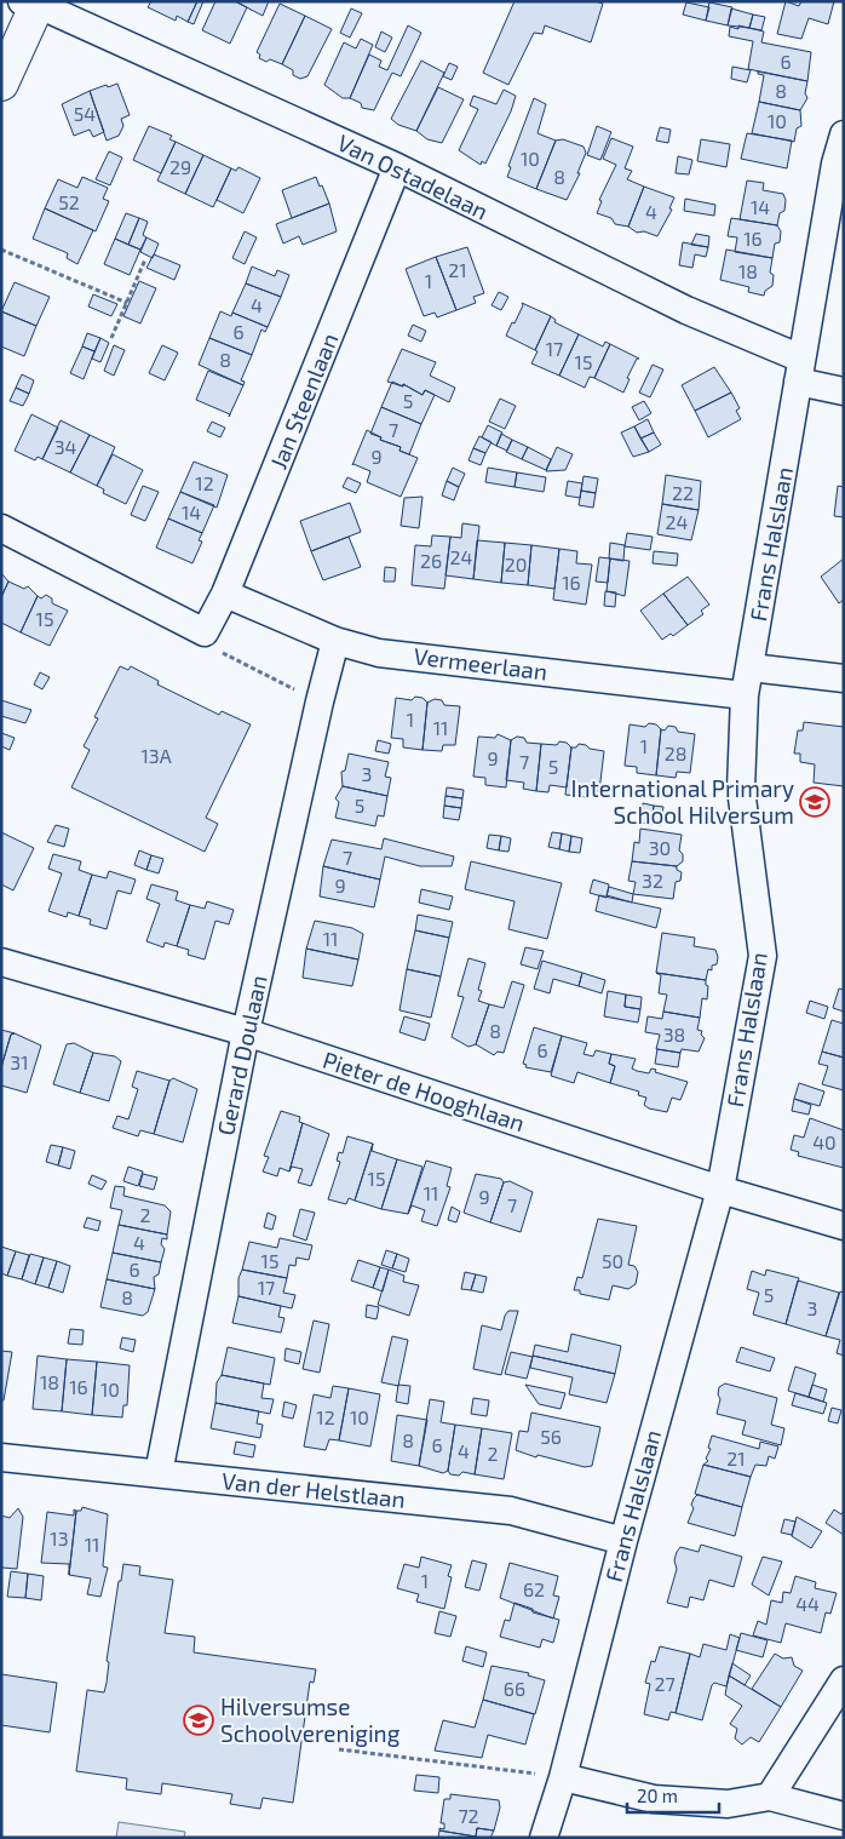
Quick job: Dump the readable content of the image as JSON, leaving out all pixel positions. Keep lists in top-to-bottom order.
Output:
{
  "streets": {
    "street": [
      "Van Ostadelaan",
      "Jan Steenlaan",
      "Frans Halslaan",
      "Vermeerlaan",
      "Gerard Doulaan",
      "Pieter de Hooghlaan",
      "Van der Helstlaan"
    ]
  },
  "crossings": [
    ["Van Ostadelaan", "Jan Steenlaan"],
    ["Van Ostadelaan", "Frans Halslaan"],
    ["Jan Steenlaan", "Vermeerlaan"],
    ["Frans Halslaan", "Vermeerlaan"],
    ["Frans Halslaan", "Pieter de Hooghlaan"],
    ["Frans Halslaan", "Van der Helstlaan"],
    ["Vermeerlaan", "Gerard Doulaan"],
    ["Gerard Doulaan", "Pieter de Hooghlaan"],
    ["Gerard Doulaan", "Van der Helstlaan"]
  ],
  "places": {
    "school or university": ["International Primary School Hilversum", "Hilversumse Schoolvereniging"]
  },
  "house_numbers": [
    "6",
    "8",
    "54",
    "10",
    "10",
    "29",
    "8",
    "52",
    "14",
    "4",
    "16",
    "21",
    "18",
    "1",
    "4",
    "6",
    "17",
    "8",
    "15",
    "5",
    "7",
    "34",
    "9",
    "12",
    "22",
    "14",
    "24",
    "24",
    "26",
    "20",
    "16",
    "15",
    "1",
    "11",
    "1",
    "28",
    "13A",
    "9",
    "7",
    "5",
    "3",
    "5",
    "30",
    "7",
    "32",
    "9",
    "11",
    "8",
    "38",
    "6",
    "31",
    "40",
    "15",
    "11",
    "9",
    "7",
    "2",
    "4",
    "15",
    "50",
    "6",
    "17",
    "5",
    "8",
    "3",
    "18",
    "16",
    "10",
    "12",
    "10",
    "56",
    "8",
    "6",
    "4",
    "2",
    "21",
    "13",
    "11",
    "1",
    "62",
    "44",
    "27",
    "66",
    "72"
  ],
  "scale_bar": "20 m"
}
